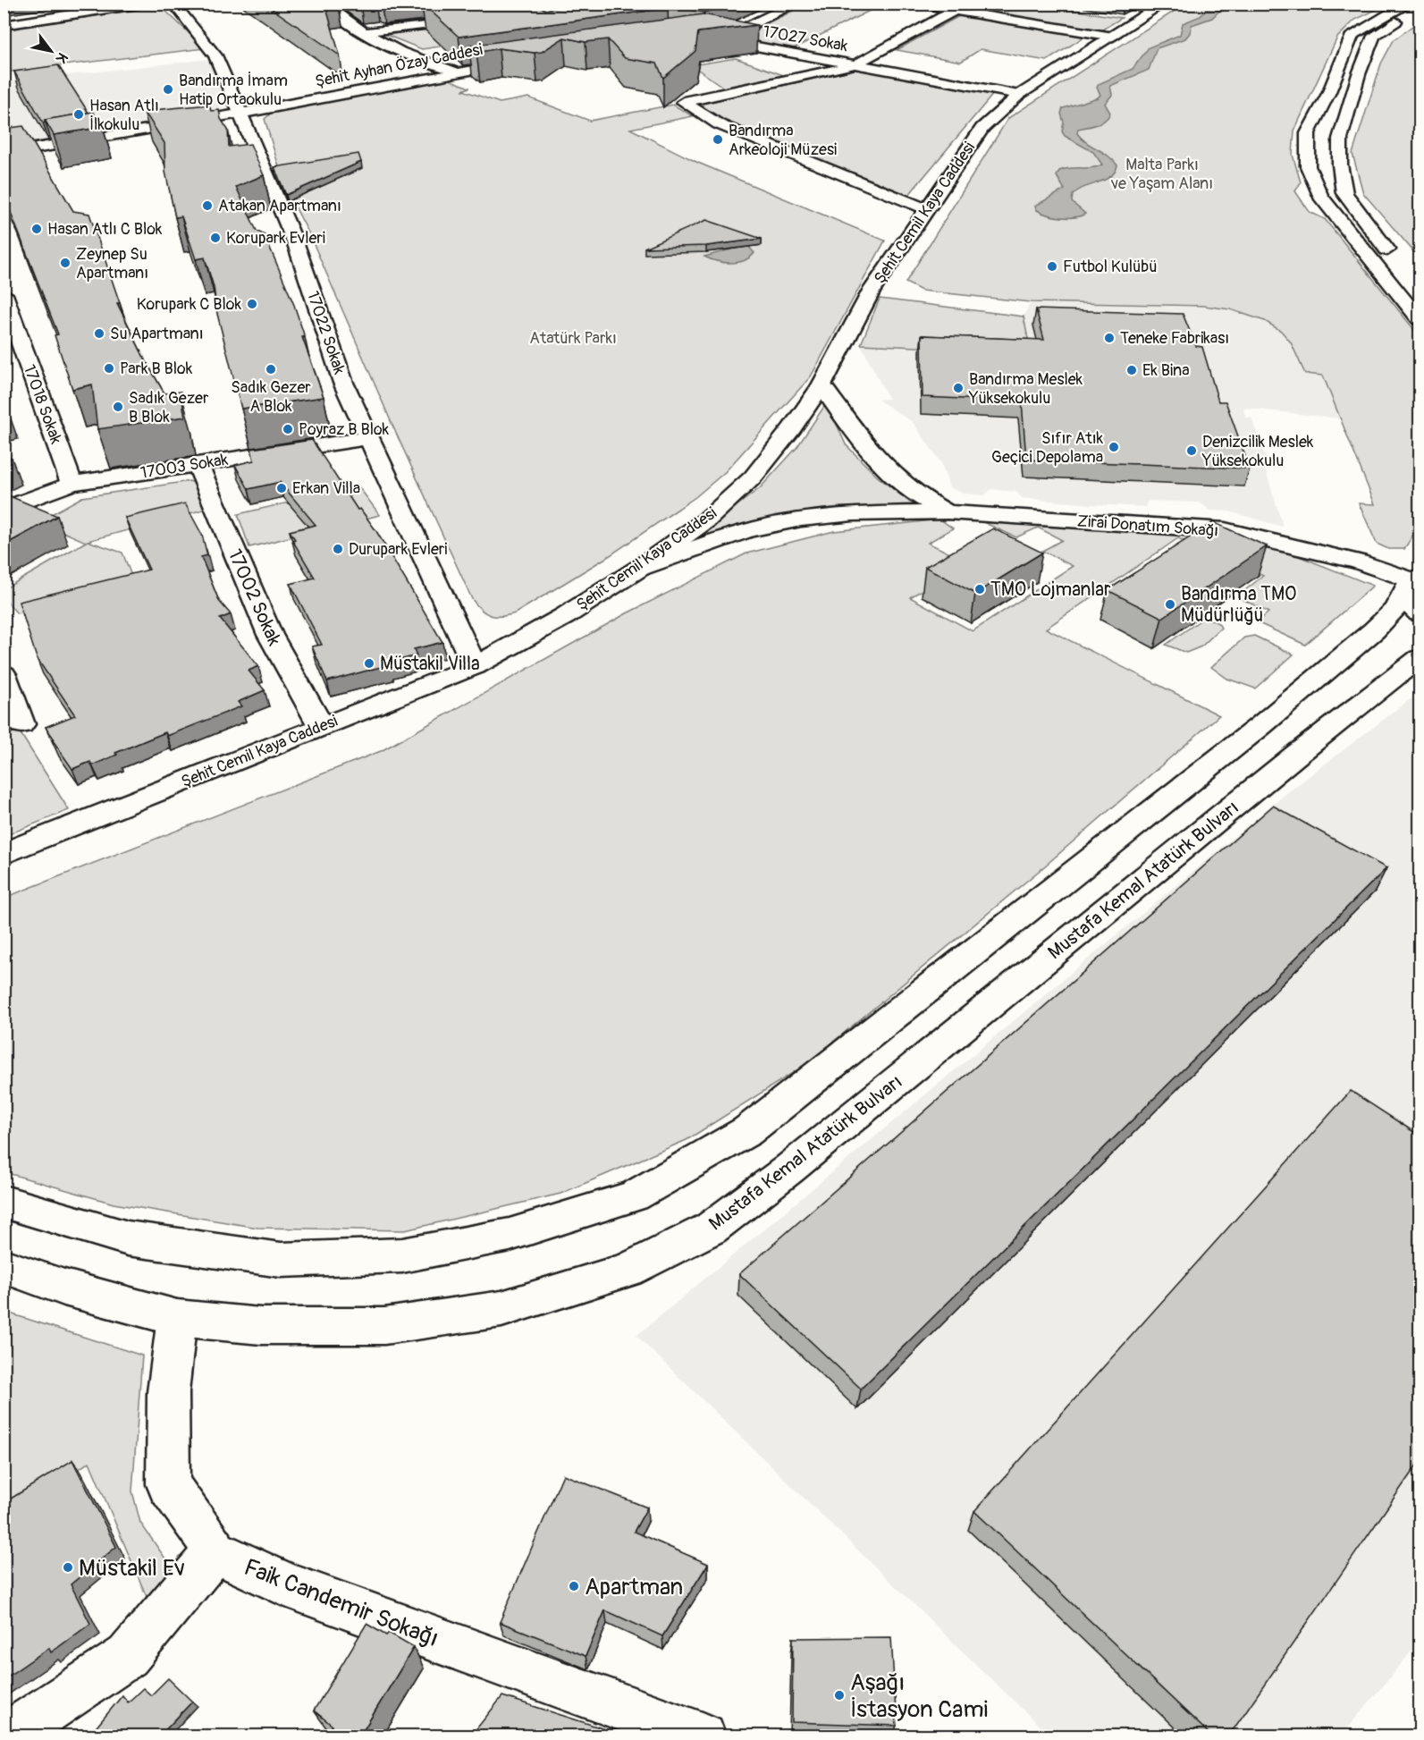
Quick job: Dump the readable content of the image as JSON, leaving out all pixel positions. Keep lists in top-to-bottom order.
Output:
{
  "streets": {
    "main road": [
      "17027 Sokak",
      "Şehit Ayhan Özay Caddesi",
      "Şehit Cemil Kaya Caddesi",
      "17022 Sokak",
      "17018 Sokak",
      "17003 Sokak",
      "Zirai Donatım Sokağı",
      "17002 Sokak",
      "Mustafa Kemal Atatürk Bulvarı",
      "Faik Candemir Sokağı"
    ]
  },
  "crossings": [
    ["17027 Sokak", "Şehit Cemil Kaya Caddesi"],
    ["Şehit Ayhan Özay Caddesi", "17022 Sokak"],
    ["Şehit Cemil Kaya Caddesi", "17022 Sokak"],
    ["Şehit Cemil Kaya Caddesi", "Zirai Donatım Sokağı"],
    ["Şehit Cemil Kaya Caddesi", "17002 Sokak"],
    ["17022 Sokak", "17003 Sokak"],
    ["17018 Sokak", "17003 Sokak"],
    ["17003 Sokak", "17002 Sokak"],
    ["Mustafa Kemal Atatürk Bulvarı", "Faik Candemir Sokağı"]
  ],
  "parks": ["Malta Parkı ve Yaşam Alanı", "Atatürk Parkı"],
  "places": [
    "Bandırma İmam Hatip Ortaokulu",
    "Hasan Atlı İlkokulu",
    "Bandırma Arkeoloji Müzesi",
    "Atakan Apartmanı",
    "Hasan Atlı C Blok",
    "Korupark Evleri",
    "Zeynep Su Apartmanı",
    "Futbol Kulübü",
    "Korupark C Blok",
    "Su Apartmanı",
    "Teneke Fabrikası",
    "Park B Blok",
    "Sadık Gezer A Blok",
    "Ek Bina",
    "Bandırma Meslek Yüksekokulu",
    "Sadık Gezer B Blok",
    "Poyraz B Blok",
    "Sıfır Atık Geçici Depolama",
    "Denizcilik Meslek Yüksekokulu",
    "Erkan Villa",
    "Durupark Evleri",
    "TMO Lojmanlar",
    "Bandırma TMO Müdürlüğü",
    "Müstakil Villa",
    "Müstakil Ev",
    "Apartman",
    "Aşağı İstasyon Cami"
  ],
  "north": "bottom right"
}
